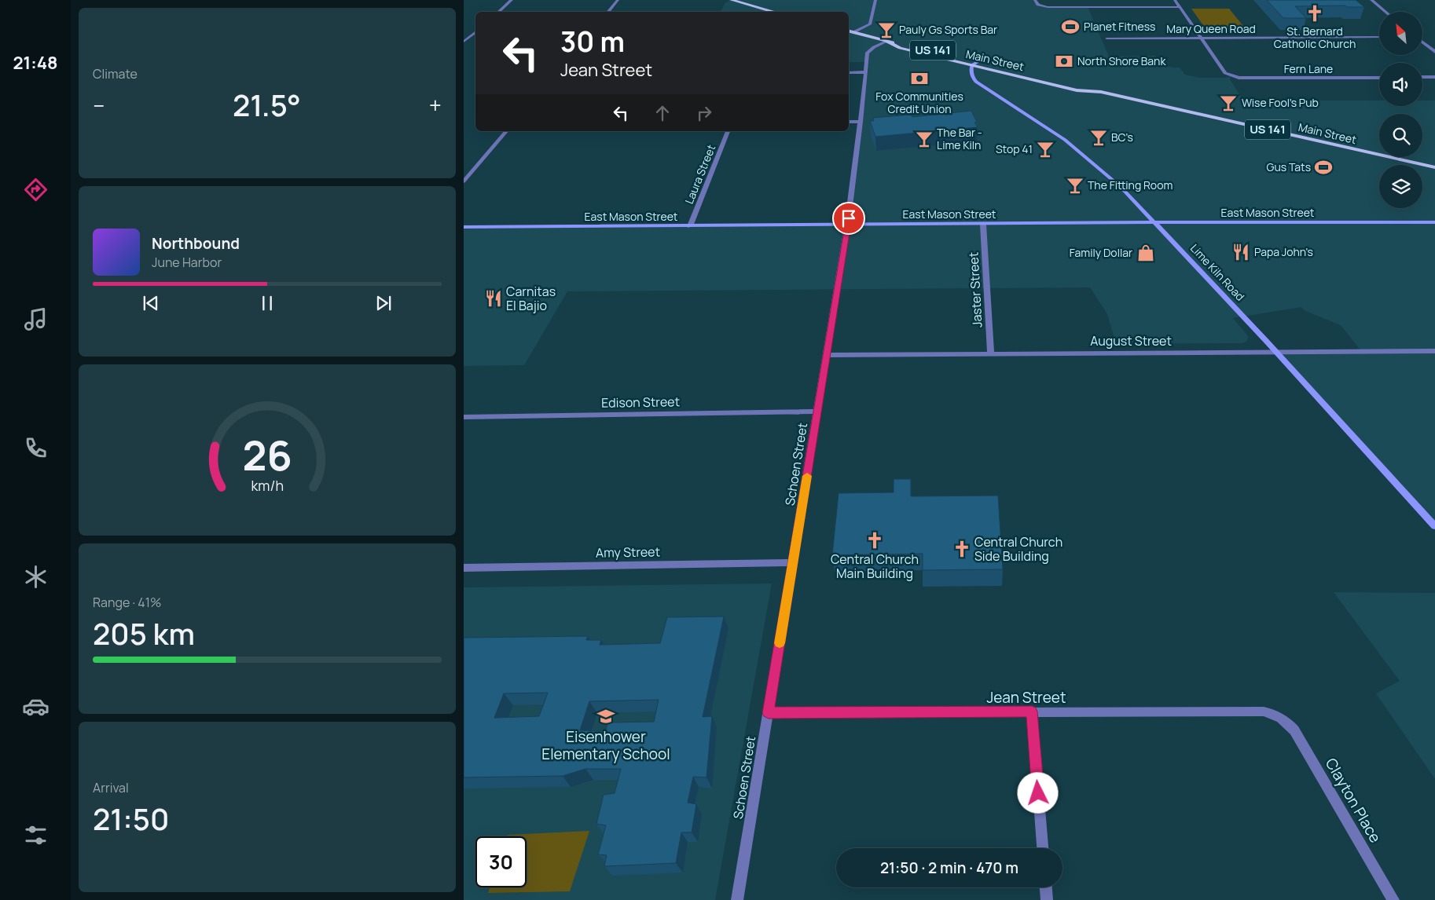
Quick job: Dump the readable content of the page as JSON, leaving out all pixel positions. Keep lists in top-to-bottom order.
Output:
{
  "streets": {
    "main road": [
      "US 141",
      "Main Street",
      "East Mason Street",
      "Lime Kiln Road"
    ],
    "street": [
      "Mary Queen Road",
      "Fern Lane",
      "Laura Street",
      "Jaster Street",
      "August Street",
      "Edison Street",
      "Schoen Street",
      "Amy Street",
      "Jean Street",
      "Clayton Place"
    ]
  },
  "crossings": [
    ["Mary Queen Road", "Fern Lane"],
    ["Main Street", "Lime Kiln Road"],
    ["Main Street", "Schoen Street"],
    ["Laura Street", "East Mason Street"],
    ["East Mason Street", "Lime Kiln Road"],
    ["East Mason Street", "Jaster Street"],
    ["East Mason Street", "Schoen Street"],
    ["Lime Kiln Road", "August Street"],
    ["Jaster Street", "August Street"],
    ["August Street", "Schoen Street"],
    ["Edison Street", "Schoen Street"],
    ["Schoen Street", "Amy Street"],
    ["Schoen Street", "Jean Street"],
    ["Jean Street", "Clayton Place"]
  ],
  "places": {
    "church": ["St. Bernard Catholic Church", "Central Church Main Building", "Central Church Side Building"],
    "sports": ["Planet Fitness", "Gus Tats"],
    "bar": [
      "Pauly Gs Sports Bar",
      "Wise Fool's Pub",
      "BC's",
      "The Bar - Lime Kiln",
      "Stop 41",
      "The Fitting Room"
    ],
    "bank": ["North Shore Bank", "Fox Communities Credit Union"],
    "restaurant": ["Papa John's", "Carnitas El Bajio"],
    "shop": ["Family Dollar"],
    "school or university": ["Eisenhower Elementary School"]
  },
  "north": "top left",
  "page": {
    "tabs": "21:48",
    "tile": [
      "Climate",
      ["Range · 41%", "205 km"],
      ["Arrival", "21:50"]
    ],
    "turn": ["30 m", "Jean Street"],
    "heat": ["−", "21.5°", "+"],
    "song": ["Northbound", "June Harbor"],
    "limit": "30",
    "trip": "21:50 · 2 min · 470 m",
    "gauge": ["26", "km/h"]
  }
}
